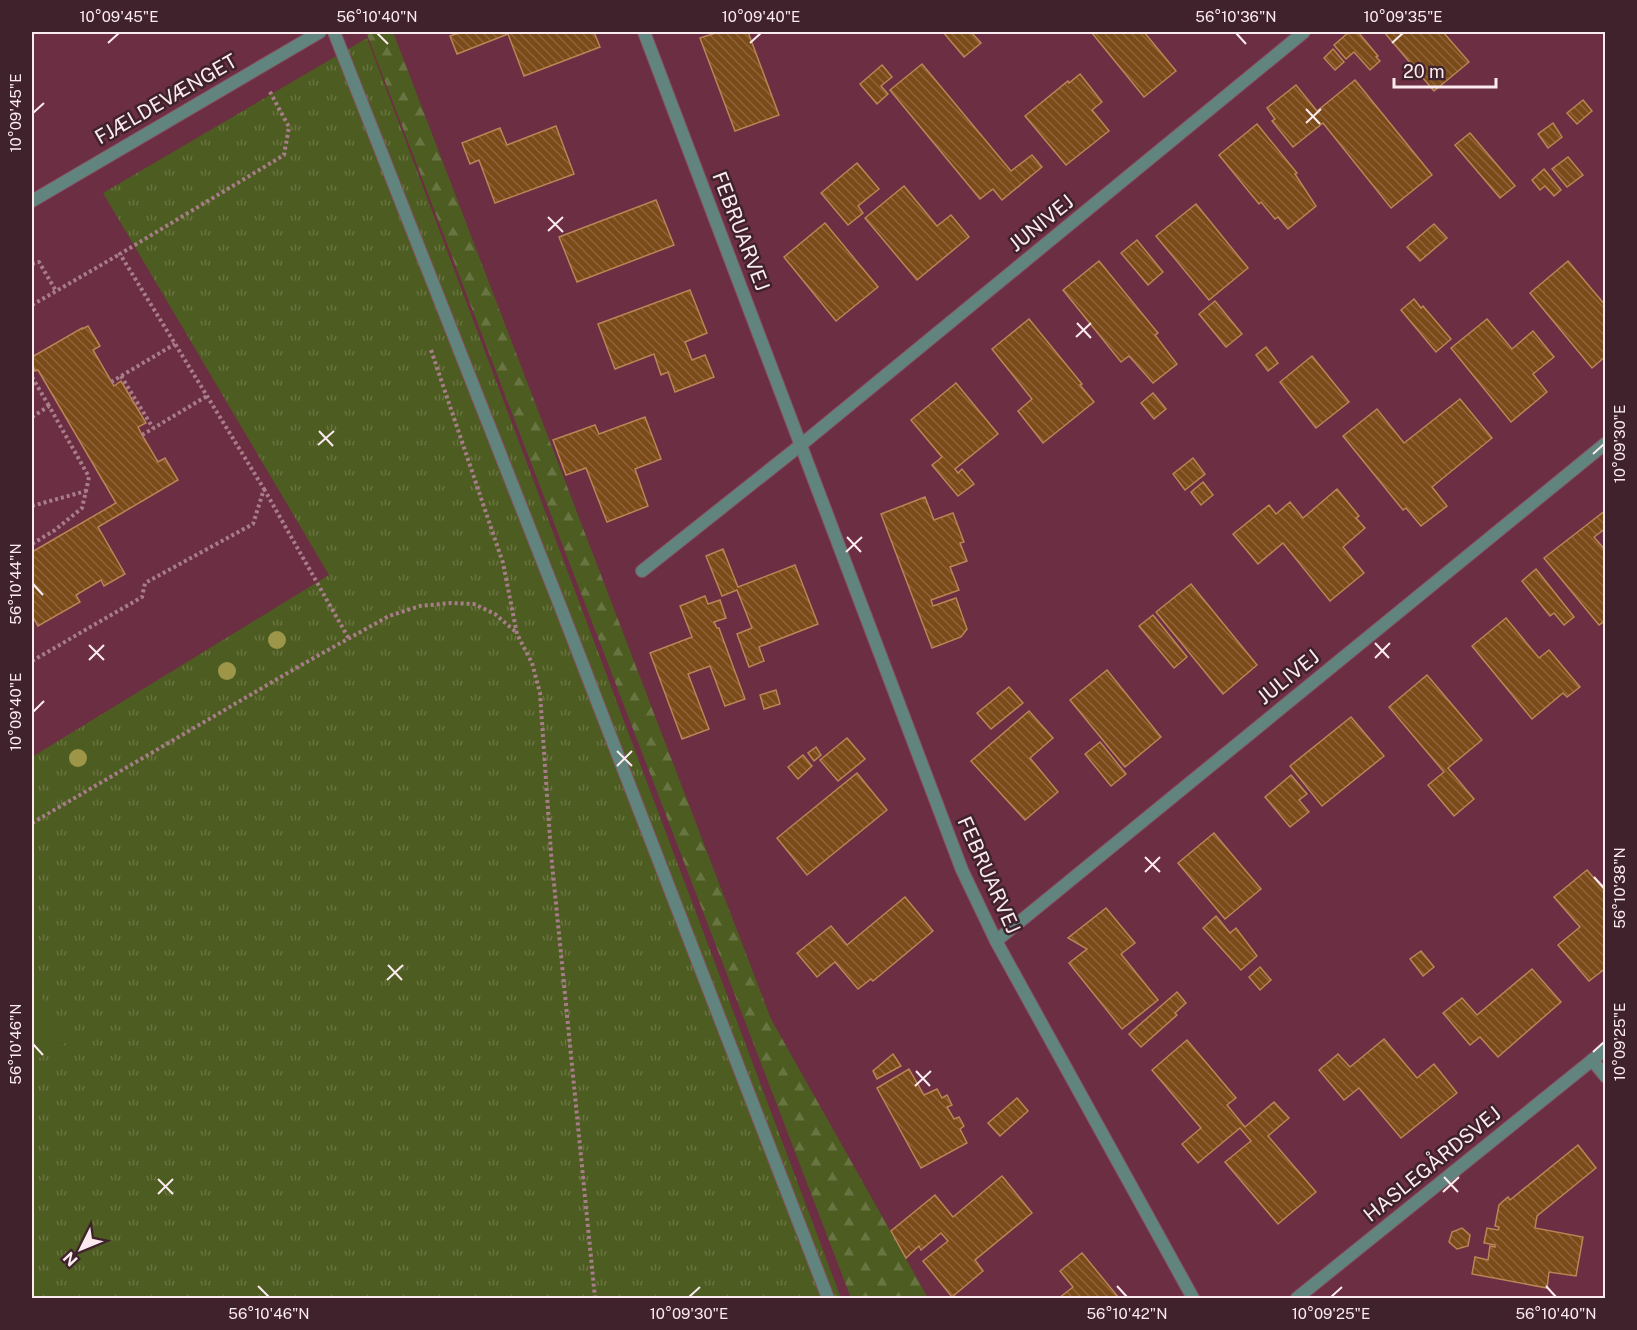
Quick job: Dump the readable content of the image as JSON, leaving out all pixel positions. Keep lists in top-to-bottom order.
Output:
{
  "streets": {
    "street": [
      "FJÆLDEVÆNGET",
      "JUNIVEJ",
      "FEBRUARVEJ",
      "JULIVEJ",
      "HASLEGÅRDSVEJ"
    ]
  },
  "crossings": [
    ["JUNIVEJ", "FEBRUARVEJ"],
    ["FEBRUARVEJ", "JULIVEJ"]
  ],
  "scale_bar": "20 m",
  "north": "bottom left",
  "coordinates": [
    "10°09'45\"E",
    "56°10'40\"N",
    "10°09'40\"E",
    "56°10'36\"N",
    "10°09'35\"E",
    "10°09'30\"E",
    "56°10'44\"N",
    "56°10'38\"N",
    "10°09'25\"E",
    "56°10'46\"N",
    "56°10'42\"N"
  ]
}
